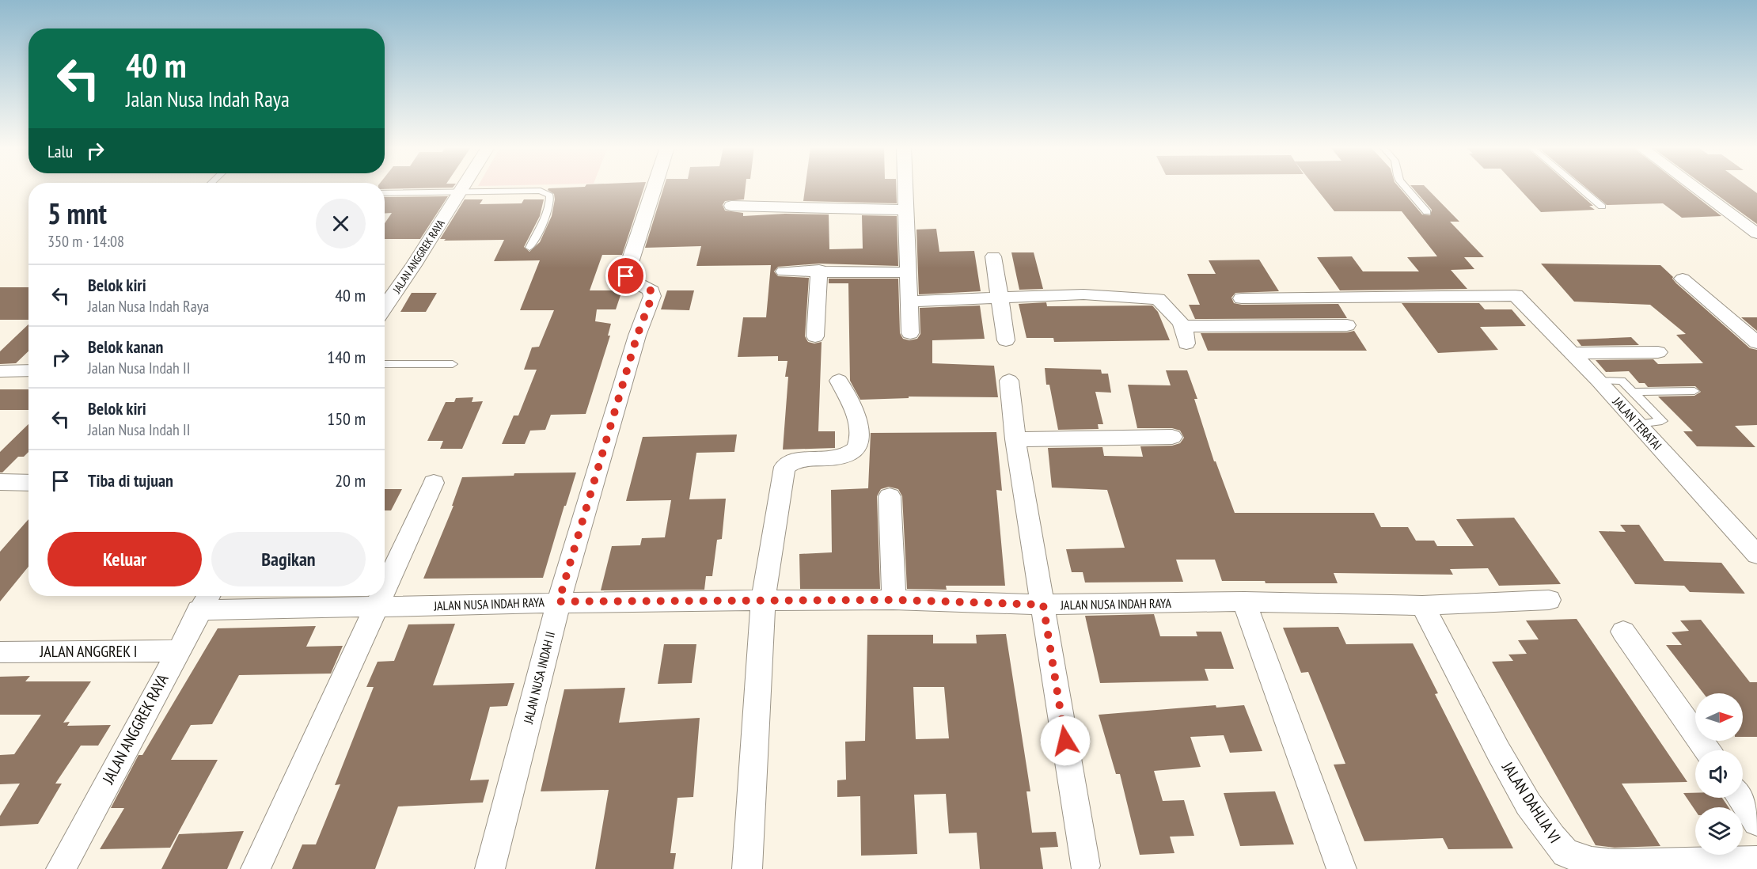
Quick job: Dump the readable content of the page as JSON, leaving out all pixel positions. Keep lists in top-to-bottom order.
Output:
{
  "streets": {
    "street": [
      "JALAN ANGGREK RAYA",
      "JALAN TERATAI",
      "JALAN NUSA INDAH RAYA",
      "JALAN ANGGREK I",
      "JALAN NUSA INDAH II",
      "JALAN DAHLIA VI"
    ]
  },
  "crossings": [
    ["JALAN ANGGREK RAYA", "JALAN NUSA INDAH RAYA"],
    ["JALAN ANGGREK RAYA", "JALAN ANGGREK I"],
    ["JALAN NUSA INDAH RAYA", "JALAN NUSA INDAH II"],
    ["JALAN NUSA INDAH RAYA", "JALAN DAHLIA VI"]
  ],
  "north": "right",
  "page": {
    "turn": ["40 m", "Jalan Nusa Indah Raya"],
    "then": "Lalu",
    "heading": ["5 mnt", "350 m · 14:08"],
    "list": [
      {
        "name": "Belok kiri",
        "note": "Jalan Nusa Indah Raya",
        "value": "40 m"
      },
      {
        "name": "Belok kanan",
        "note": "Jalan Nusa Indah II",
        "value": "140 m"
      },
      {
        "name": "Belok kiri",
        "note": "Jalan Nusa Indah II",
        "value": "150 m"
      },
      {
        "name": "Tiba di tujuan",
        "value": "20 m"
      }
    ],
    "buttons": ["Keluar", "Bagikan"]
  }
}
